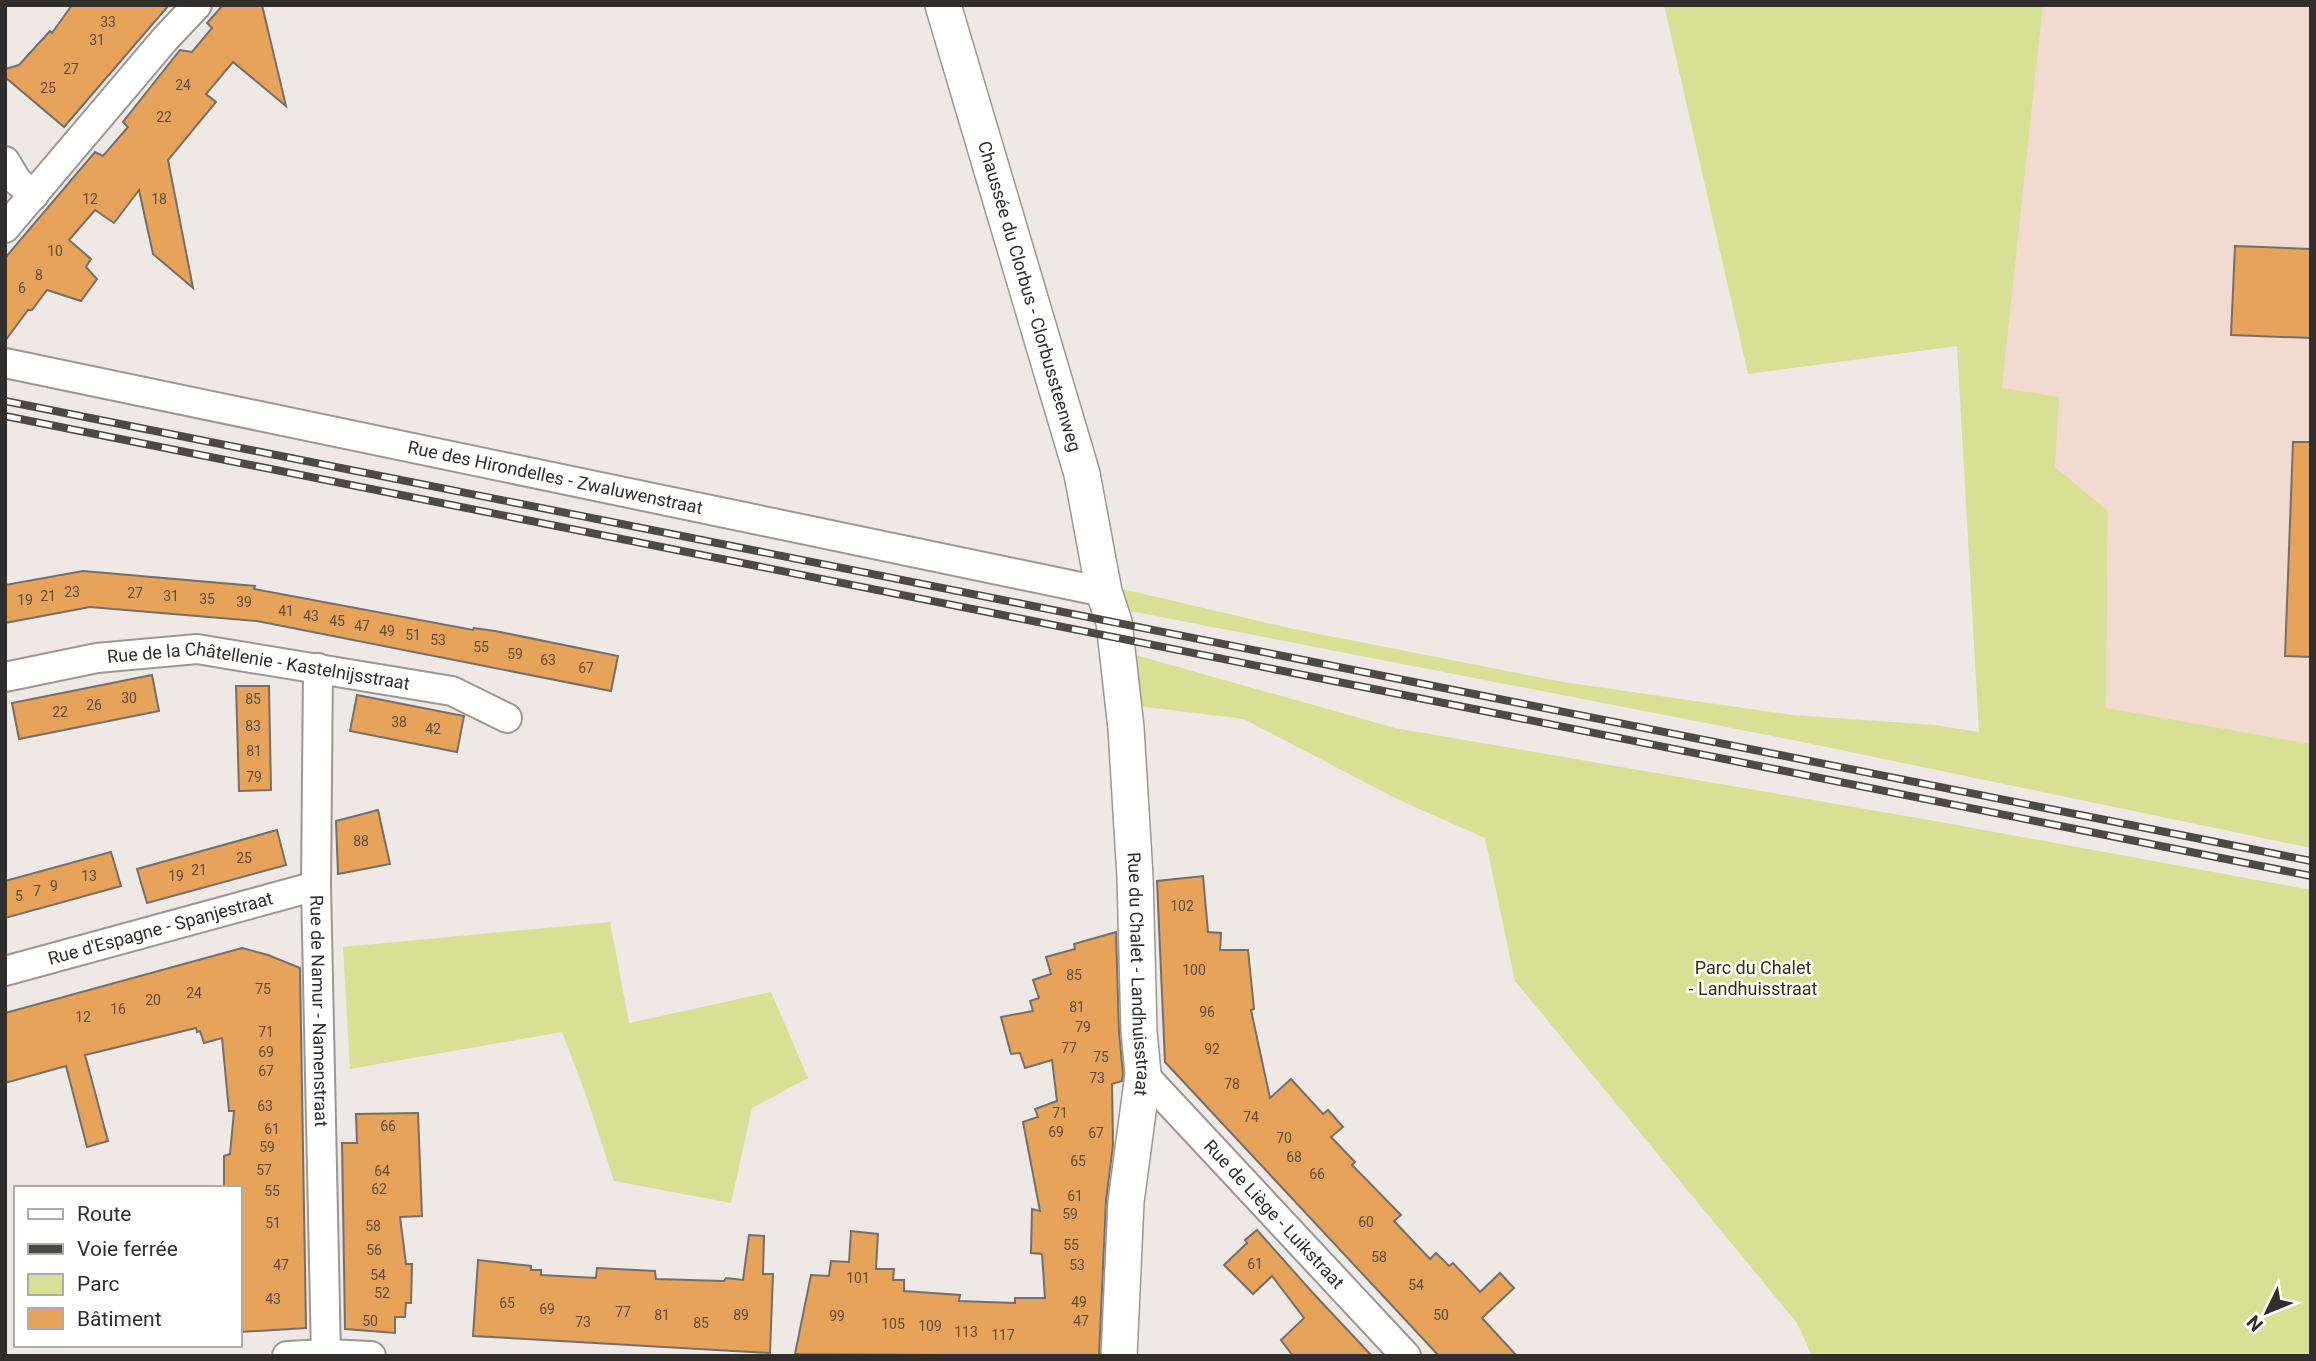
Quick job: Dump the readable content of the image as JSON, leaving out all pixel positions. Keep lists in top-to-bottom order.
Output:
{
  "streets": {
    "street": [
      "Chaussée du Clorbus - Clorbussteenweg",
      "Rue des Hirondelles - Zwaluwenstraat",
      "Rue de la Châtellenie - Kastelnijsstraat",
      "Rue d'Espagne - Spanjestraat",
      "Rue du Chalet - Landhuisstraat",
      "Rue de Namur - Namenstraat",
      "Rue de Liège - Luikstraat"
    ]
  },
  "crossings": [
    ["Chaussée du Clorbus - Clorbussteenweg", "Rue des Hirondelles - Zwaluwenstraat"],
    ["Chaussée du Clorbus - Clorbussteenweg", "Rue du Chalet - Landhuisstraat"],
    ["Rue des Hirondelles - Zwaluwenstraat", "Rue du Chalet - Landhuisstraat"],
    ["Rue de la Châtellenie - Kastelnijsstraat", "Rue de Namur - Namenstraat"],
    ["Rue d'Espagne - Spanjestraat", "Rue de Namur - Namenstraat"],
    ["Rue du Chalet - Landhuisstraat", "Rue de Liège - Luikstraat"]
  ],
  "parks": ["Parc du Chalet - Landhuisstraat"],
  "house_numbers": [
    "33",
    "31",
    "27",
    "24",
    "25",
    "22",
    "12",
    "18",
    "10",
    "8",
    "6",
    "23",
    "27",
    "21",
    "31",
    "35",
    "19",
    "39",
    "41",
    "43",
    "45",
    "47",
    "49",
    "51",
    "53",
    "55",
    "59",
    "63",
    "67",
    "30",
    "85",
    "26",
    "22",
    "38",
    "83",
    "42",
    "81",
    "79",
    "88",
    "25",
    "21",
    "13",
    "19",
    "9",
    "7",
    "5",
    "102",
    "100",
    "85",
    "75",
    "24",
    "20",
    "81",
    "16",
    "96",
    "12",
    "79",
    "71",
    "77",
    "92",
    "69",
    "75",
    "67",
    "73",
    "78",
    "63",
    "71",
    "74",
    "66",
    "61",
    "69",
    "67",
    "70",
    "59",
    "68",
    "65",
    "57",
    "64",
    "66",
    "62",
    "55",
    "61",
    "59",
    "60",
    "51",
    "58",
    "55",
    "56",
    "58",
    "61",
    "47",
    "53",
    "54",
    "101",
    "54",
    "52",
    "43",
    "49",
    "65",
    "69",
    "77",
    "81",
    "89",
    "50",
    "99",
    "50",
    "47",
    "73",
    "85",
    "105",
    "109",
    "113",
    "117"
  ],
  "legend": [
    "Route",
    "Voie ferrée",
    "Parc",
    "Bâtiment"
  ],
  "north": "bottom left"
}
